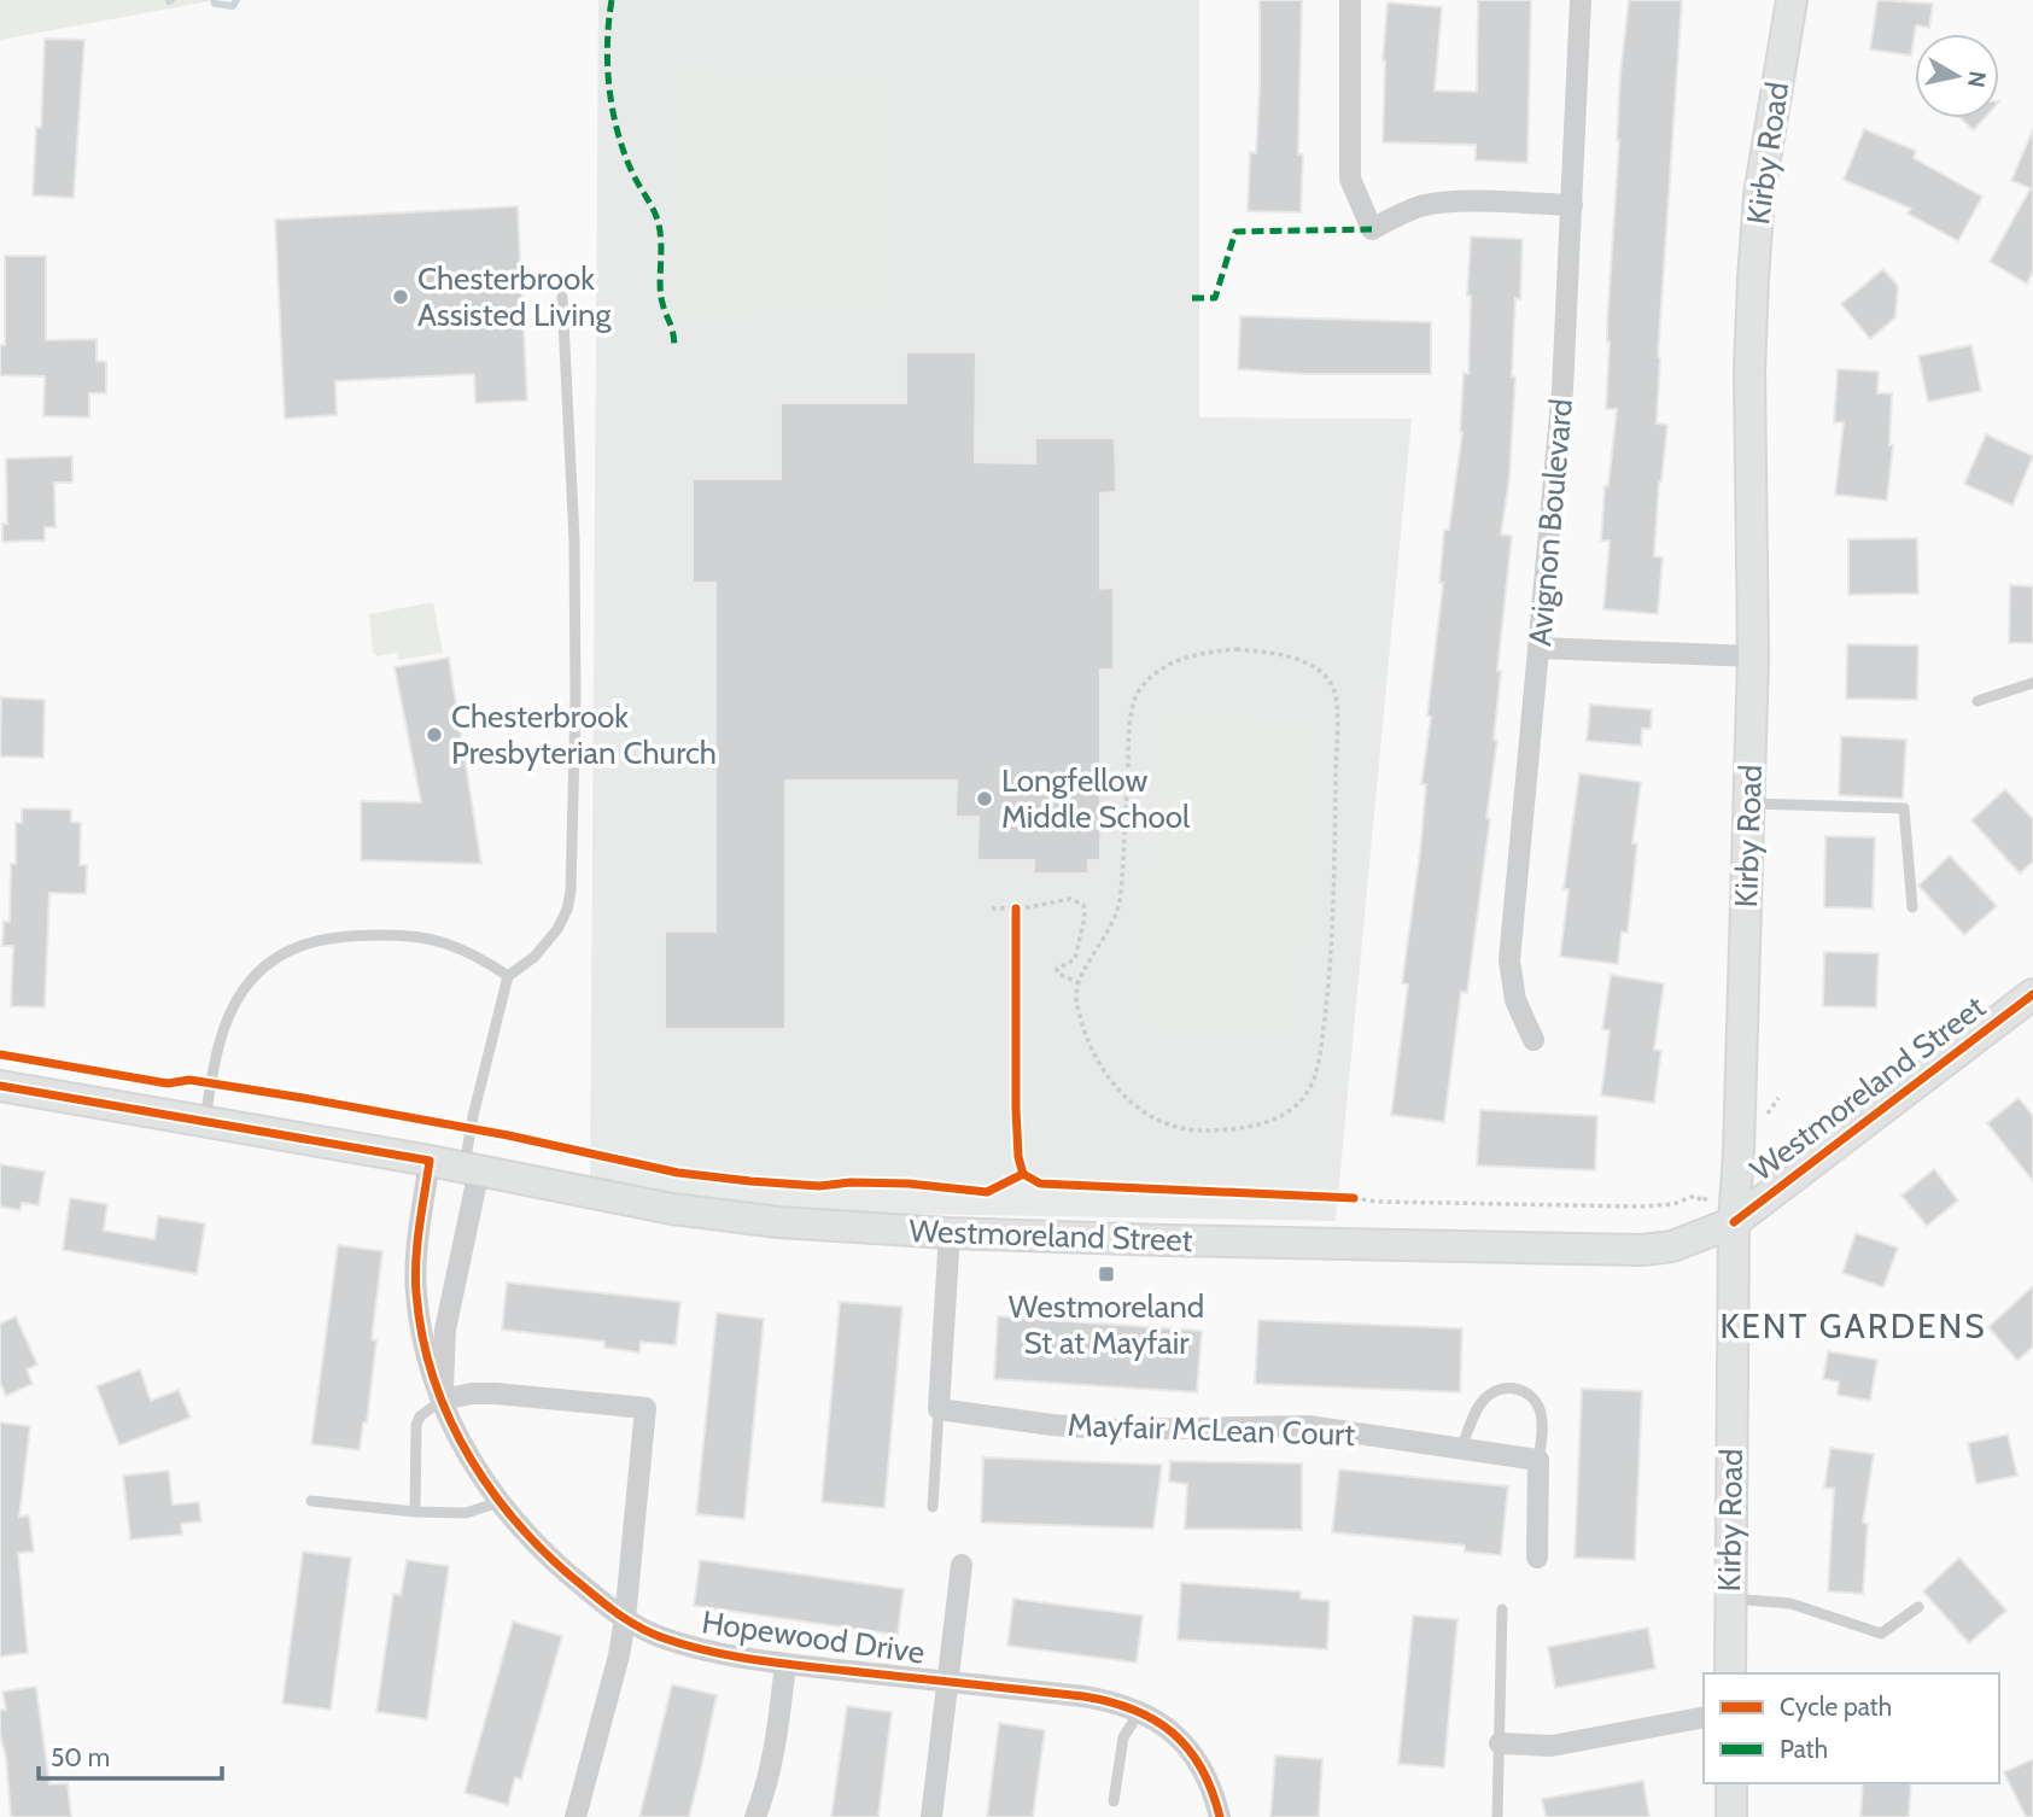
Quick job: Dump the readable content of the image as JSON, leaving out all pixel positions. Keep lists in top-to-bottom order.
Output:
{
  "streets": {
    "main road": ["Kirby Road", "Westmoreland Street"],
    "street": ["Avignon Boulevard", "Mayfair McLean Court", "Hopewood Drive"]
  },
  "crossings": [
    ["Kirby Road", "Westmoreland Street"],
    ["Westmoreland Street", "Hopewood Drive"]
  ],
  "districts": ["KENT GARDENS"],
  "places": {
    "other": ["Chesterbrook Assisted Living", "Chesterbrook Presbyterian Church", "Longfellow Middle School"],
    "transit": ["Westmoreland St at Mayfair"]
  },
  "legend": ["Cycle path", "Path"],
  "scale_bar": "50 m",
  "north": "right"
}
